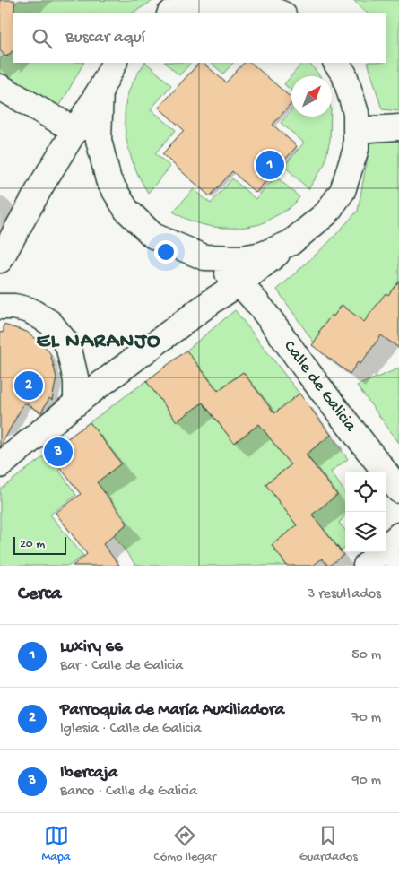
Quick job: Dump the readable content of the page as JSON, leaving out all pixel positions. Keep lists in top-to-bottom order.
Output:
{
  "streets": {
    "street": ["Calle de Galicia"]
  },
  "districts": ["EL NARANJO"],
  "scale_bar": "20 m",
  "north": "top right",
  "page": {
    "search": "Buscar aquí",
    "pins": ["1", "2", "3"],
    "scale": "20 m",
    "heading": ["Cerca", "3 resultados"],
    "list": [
      {
        "mark": "1",
        "name": "Luxiry 66",
        "note": "Bar · Calle de Galicia",
        "value": "50 m"
      },
      {
        "mark": "2",
        "name": "Parroquia de María Auxiliadora",
        "note": "Iglesia · Calle de Galicia",
        "value": "70 m"
      },
      {
        "mark": "3",
        "name": "Ibercaja",
        "note": "Banco · Calle de Galicia",
        "value": "90 m"
      }
    ],
    "nav": ["Mapa", "Cómo llegar", "Guardados"]
  }
}
